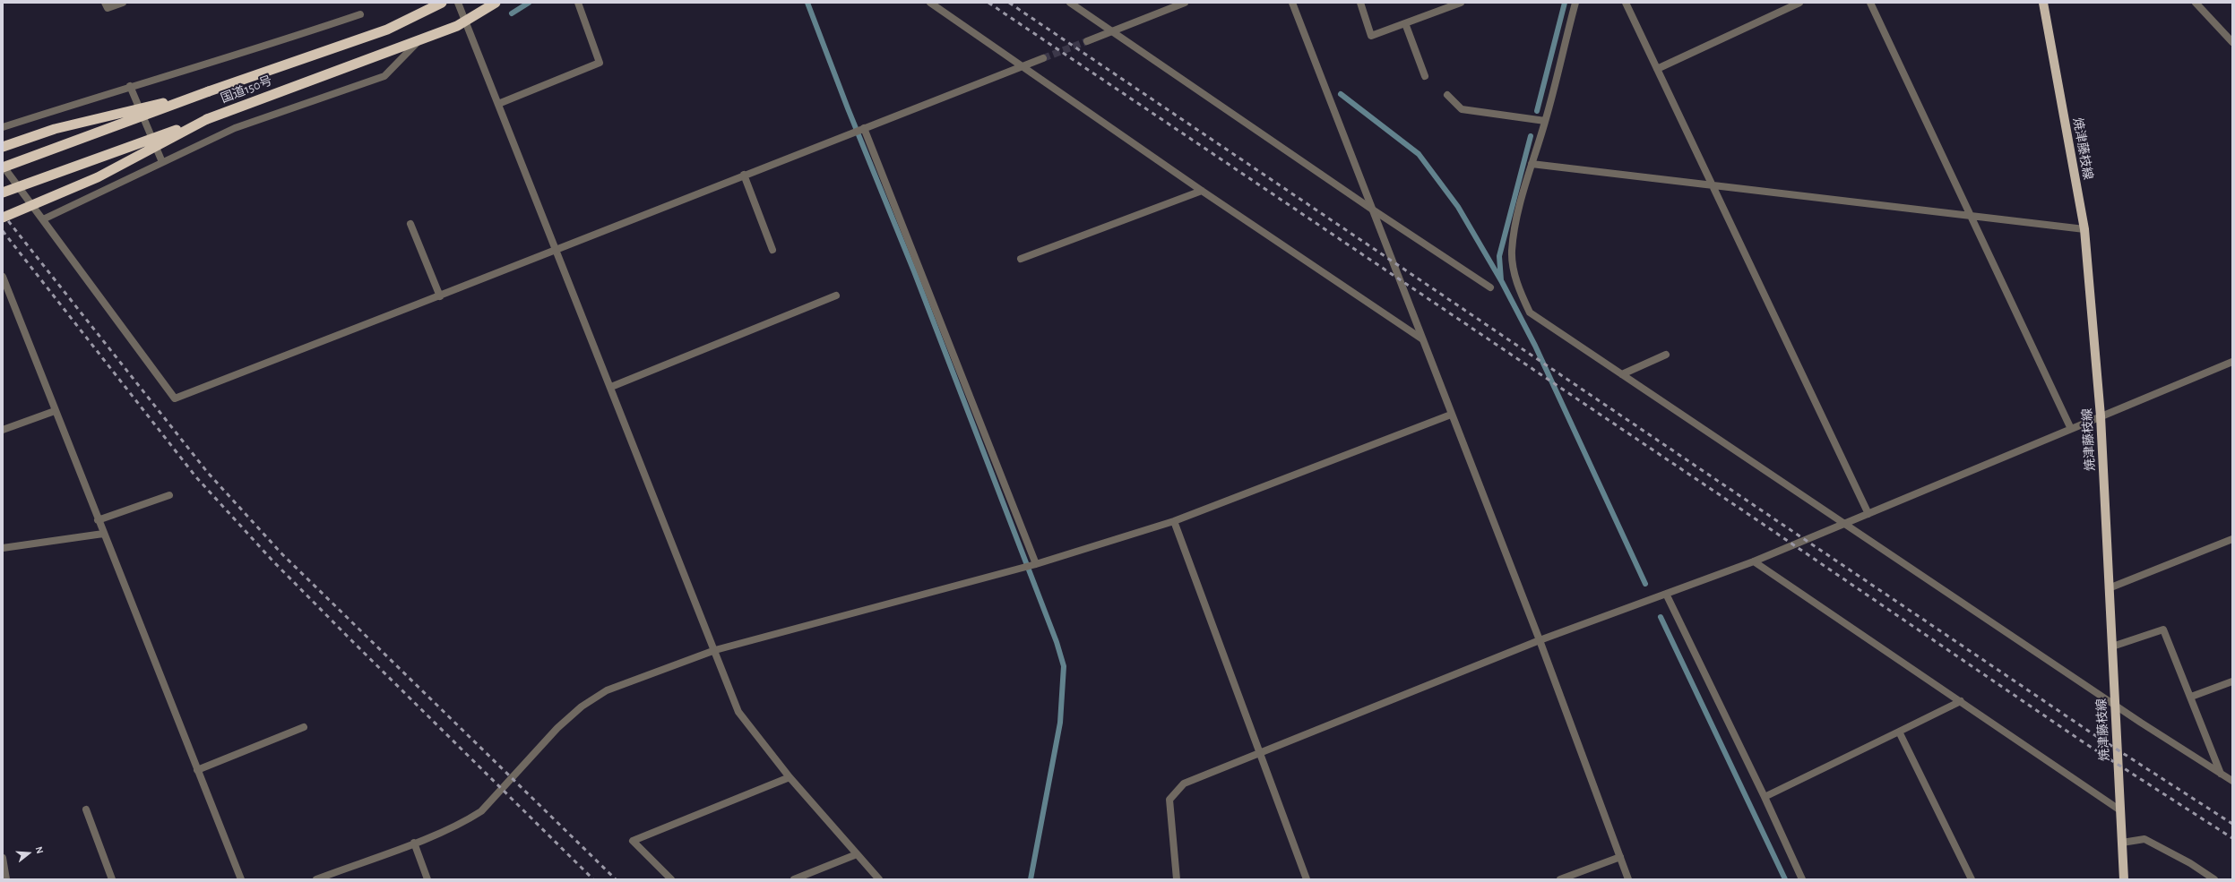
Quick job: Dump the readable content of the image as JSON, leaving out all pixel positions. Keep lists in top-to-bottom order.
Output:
{
  "streets": {
    "highway": ["国道150号"],
    "main road": ["焼津藤枝線"]
  },
  "north": "right"
}
